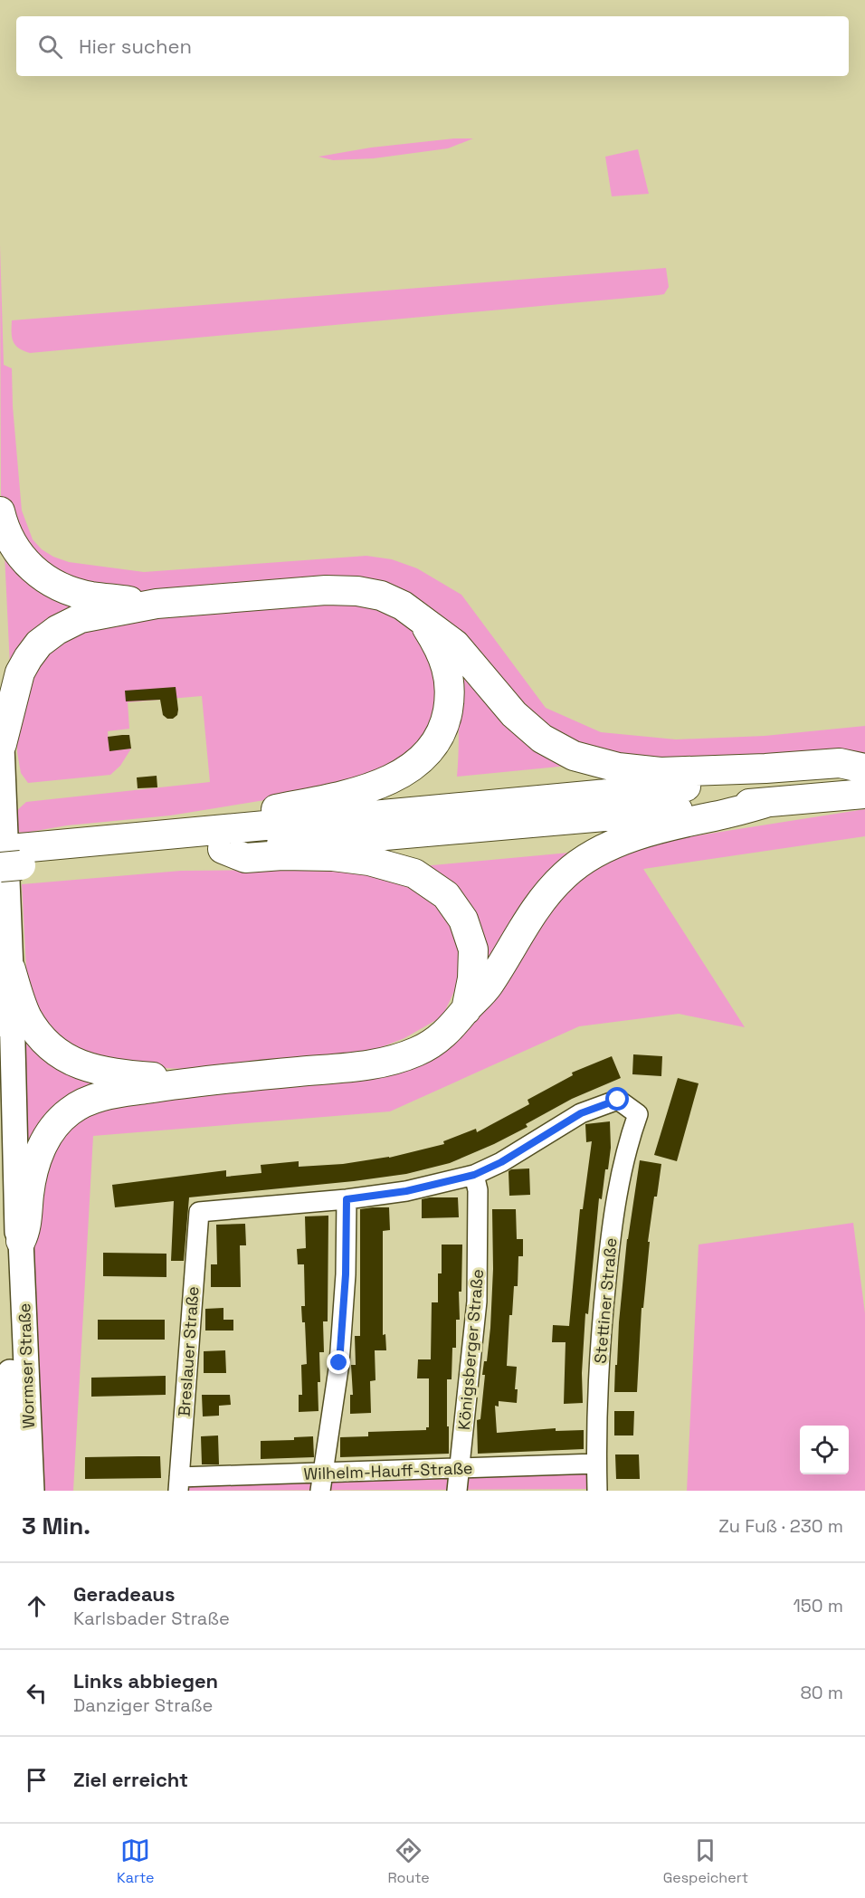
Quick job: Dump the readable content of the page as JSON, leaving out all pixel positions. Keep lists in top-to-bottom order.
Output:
{
  "streets": {
    "main road": ["Wormser Straße"],
    "street": [
      "Stettiner Straße",
      "Königsberger Straße",
      "Breslauer Straße",
      "Wilhelm-Hauff-Straße"
    ]
  },
  "crossings": [
    ["Stettiner Straße", "Königsberger Straße"],
    ["Stettiner Straße", "Wilhelm-Hauff-Straße"],
    ["Königsberger Straße", "Wilhelm-Hauff-Straße"],
    ["Breslauer Straße", "Wilhelm-Hauff-Straße"]
  ],
  "page": {
    "search": "Hier suchen",
    "heading": ["3 Min.", "Zu Fuß · 230 m"],
    "list": [
      ["Geradeaus", "Karlsbader Straße", "150 m"],
      ["Links abbiegen", "Danziger Straße", "80 m"],
      "Ziel erreicht"
    ],
    "nav": ["Karte", "Route", "Gespeichert"]
  }
}
